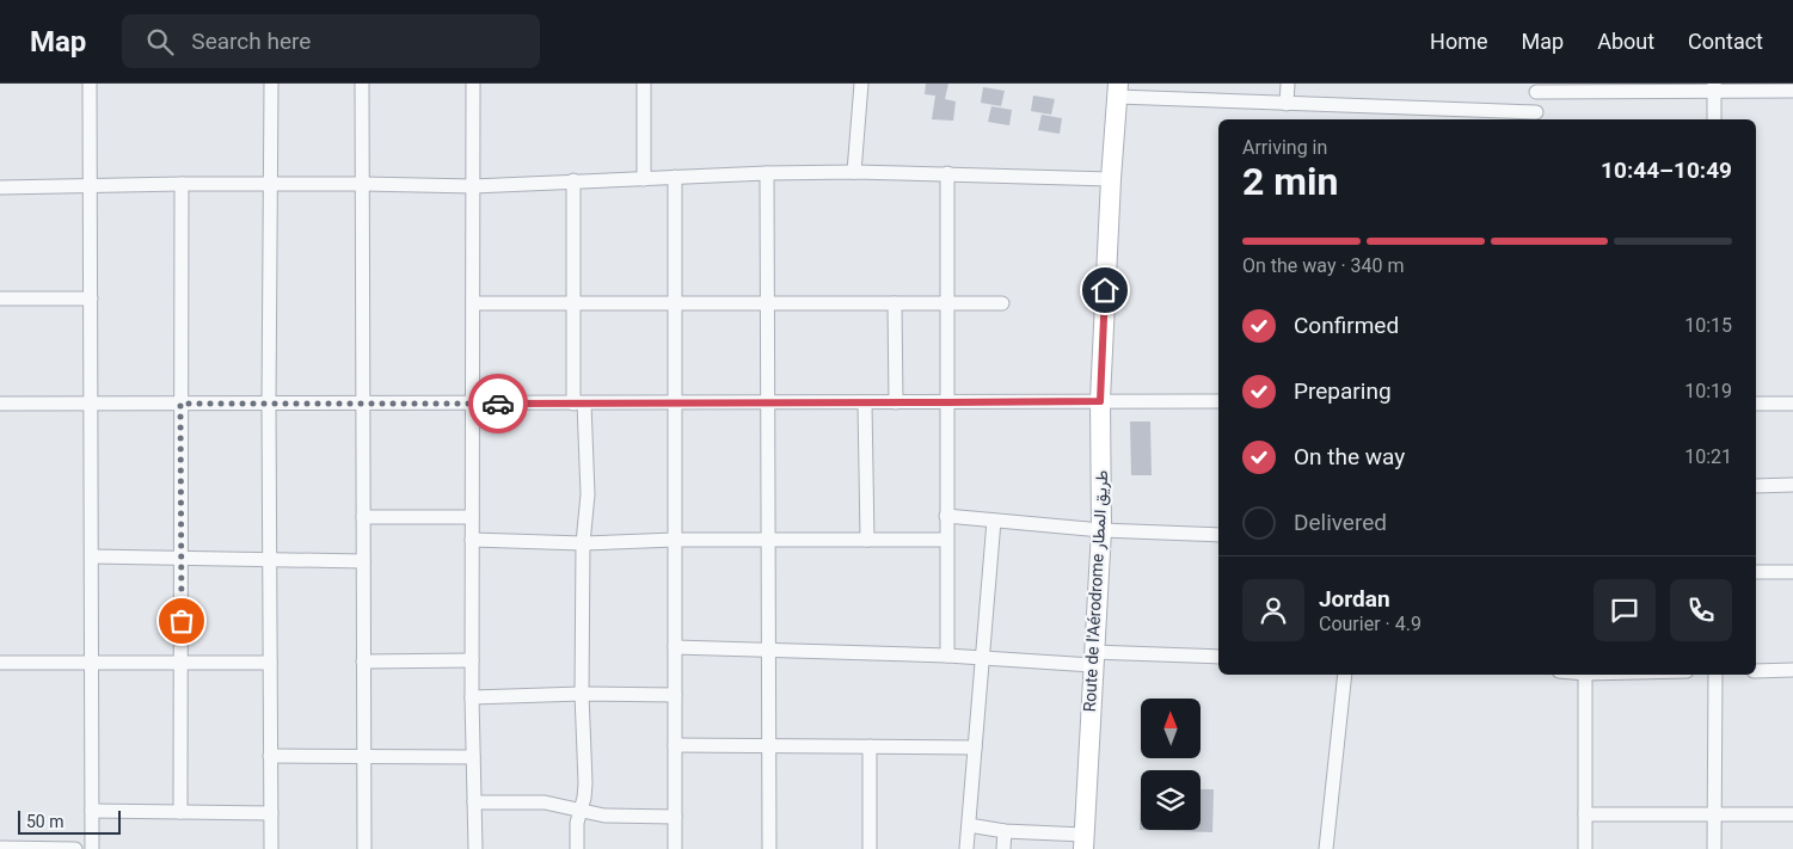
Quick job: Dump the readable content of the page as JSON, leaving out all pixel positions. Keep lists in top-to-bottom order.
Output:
{
  "streets": {
    "street": ["Route de l'Aérodrome طريق المطار"]
  },
  "scale_bar": "50 m",
  "north": "top",
  "page": {
    "header": "Map",
    "search": "Search here",
    "nav": [
      "Home",
      "Map",
      "About",
      "Contact"
    ],
    "heading": ["2 min", "Arriving in", "10:44–10:49"],
    "panel": ["Jordan", "Courier · 4.9"],
    "bar": "On the way · 340 m",
    "list": [
      ["Confirmed", "10:15"],
      ["Preparing", "10:19"],
      ["On the way", "10:21"],
      "Delivered"
    ],
    "scale": "50 m"
  }
}
